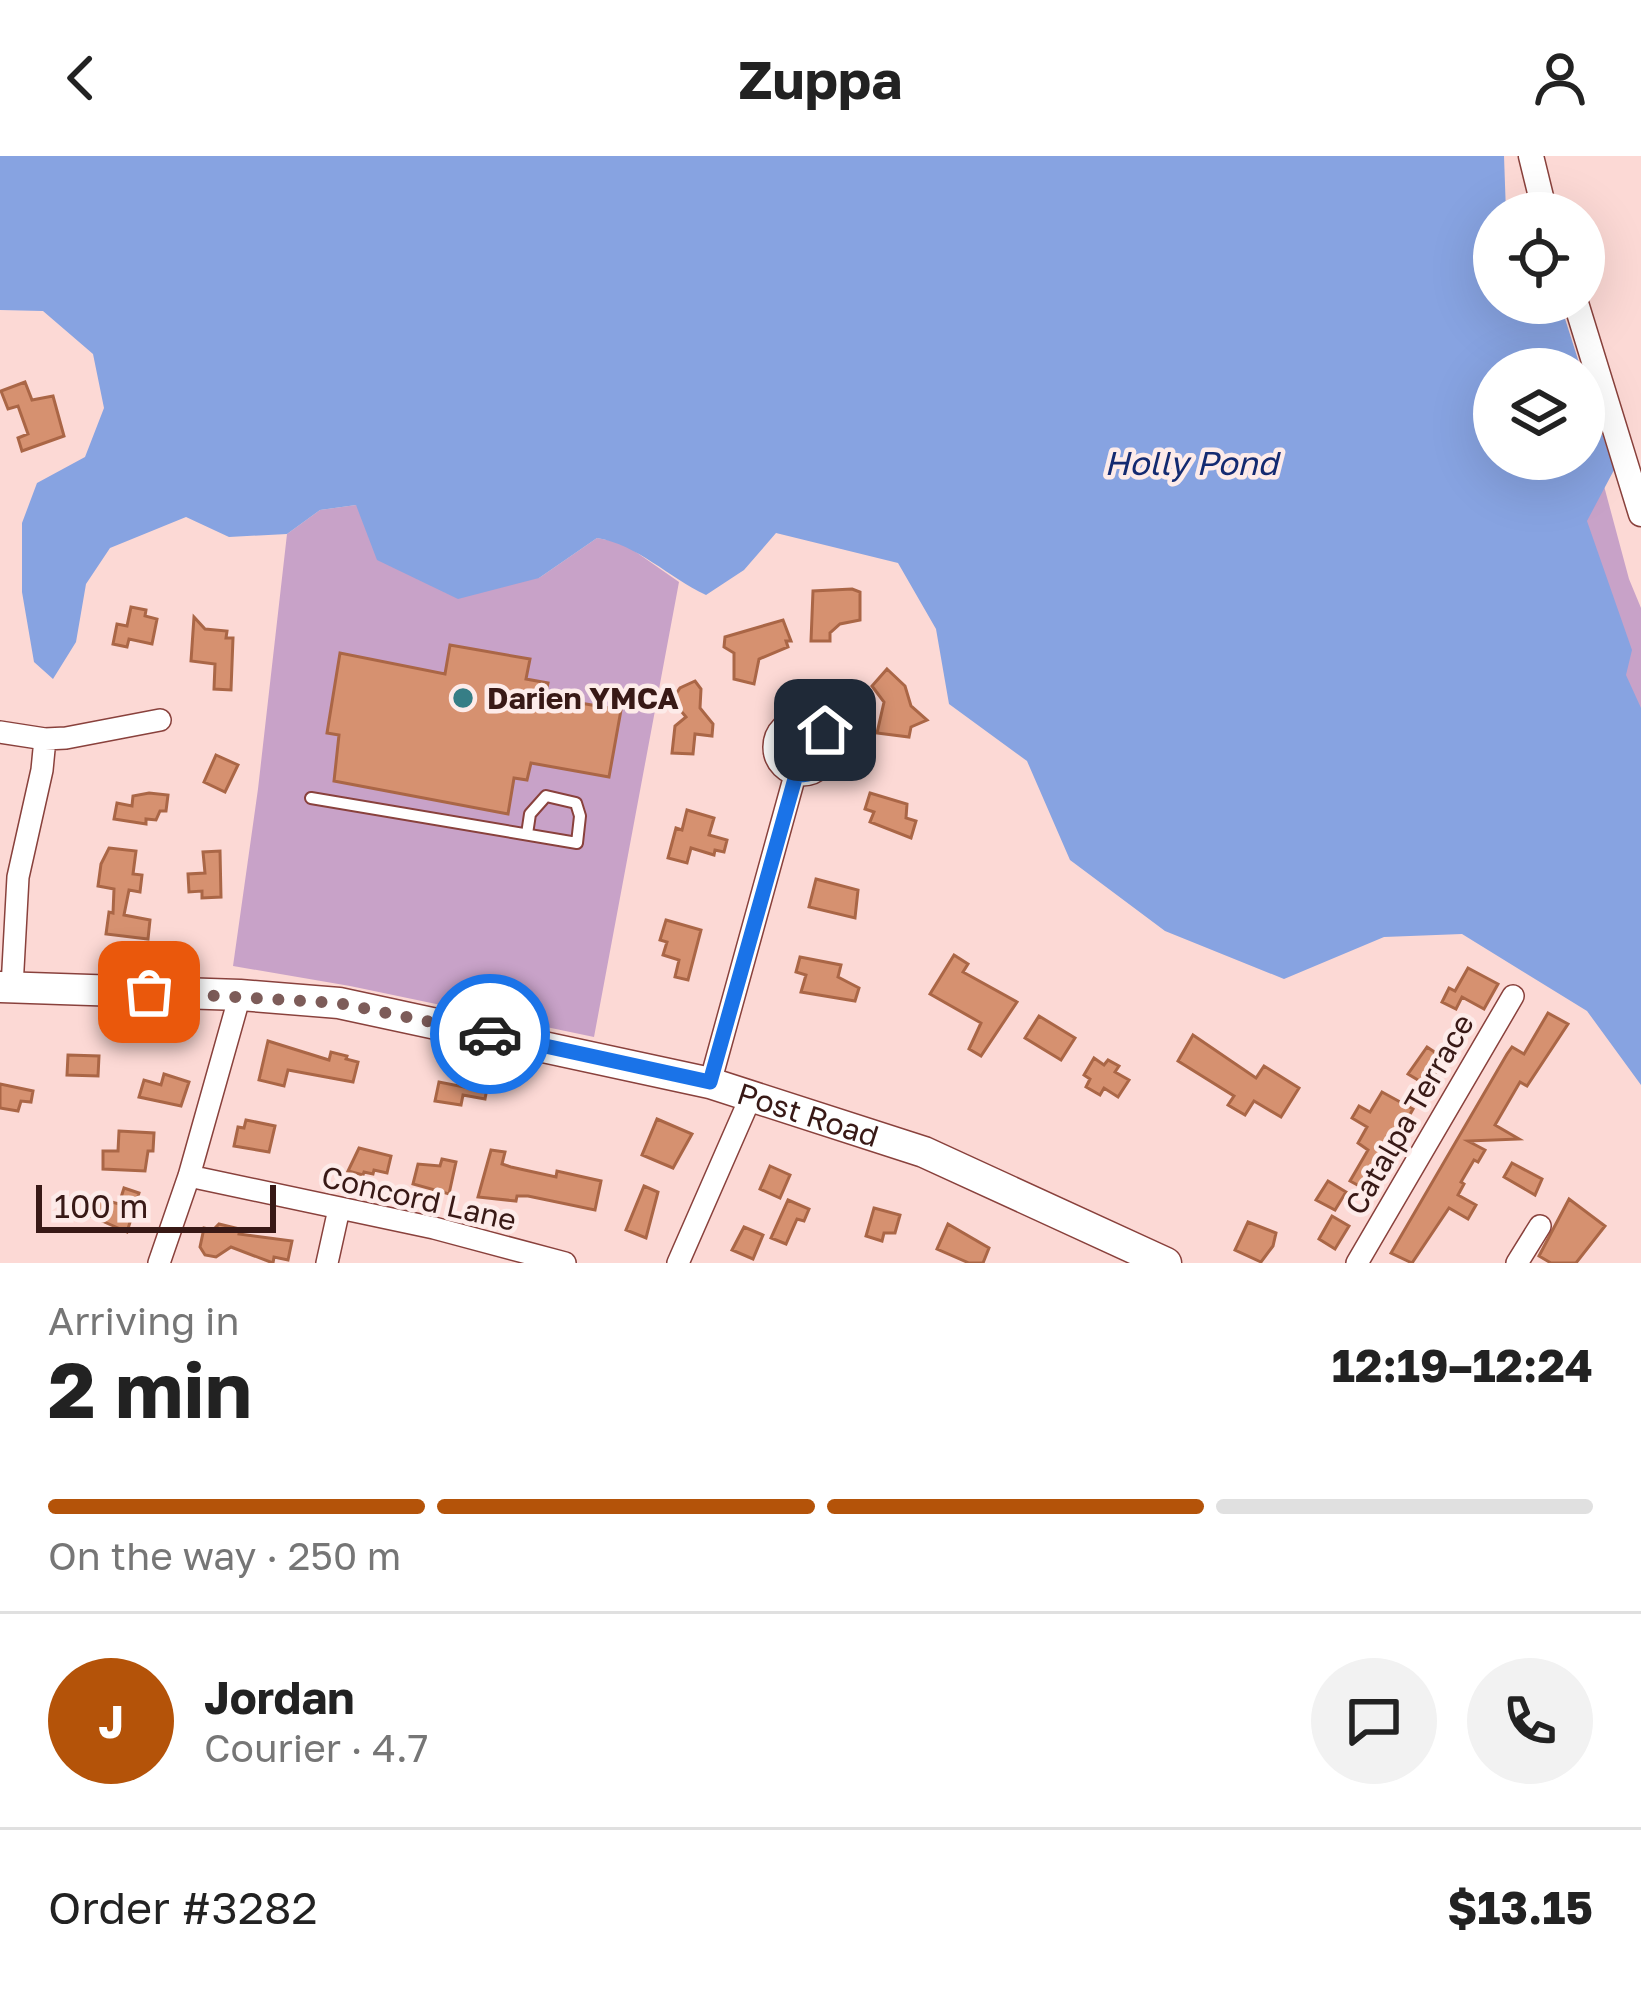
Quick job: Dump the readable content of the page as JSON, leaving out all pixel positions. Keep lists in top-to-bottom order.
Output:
{
  "streets": {
    "main road": ["Post Road"],
    "street": ["Catalpa Terrace", "Concord Lane"]
  },
  "water": ["Holly Pond"],
  "places": ["Darien YMCA"],
  "scale_bar": "100 m",
  "page": {
    "header": "Zuppa",
    "scale": "100 m",
    "heading": ["2 min", "Arriving in", "12:19–12:24"],
    "panel": [
      "Jordan",
      "Courier · 4.7",
      "Order #3282",
      "$13.15"
    ],
    "bar": "On the way · 250 m",
    "round": "J"
  }
}
